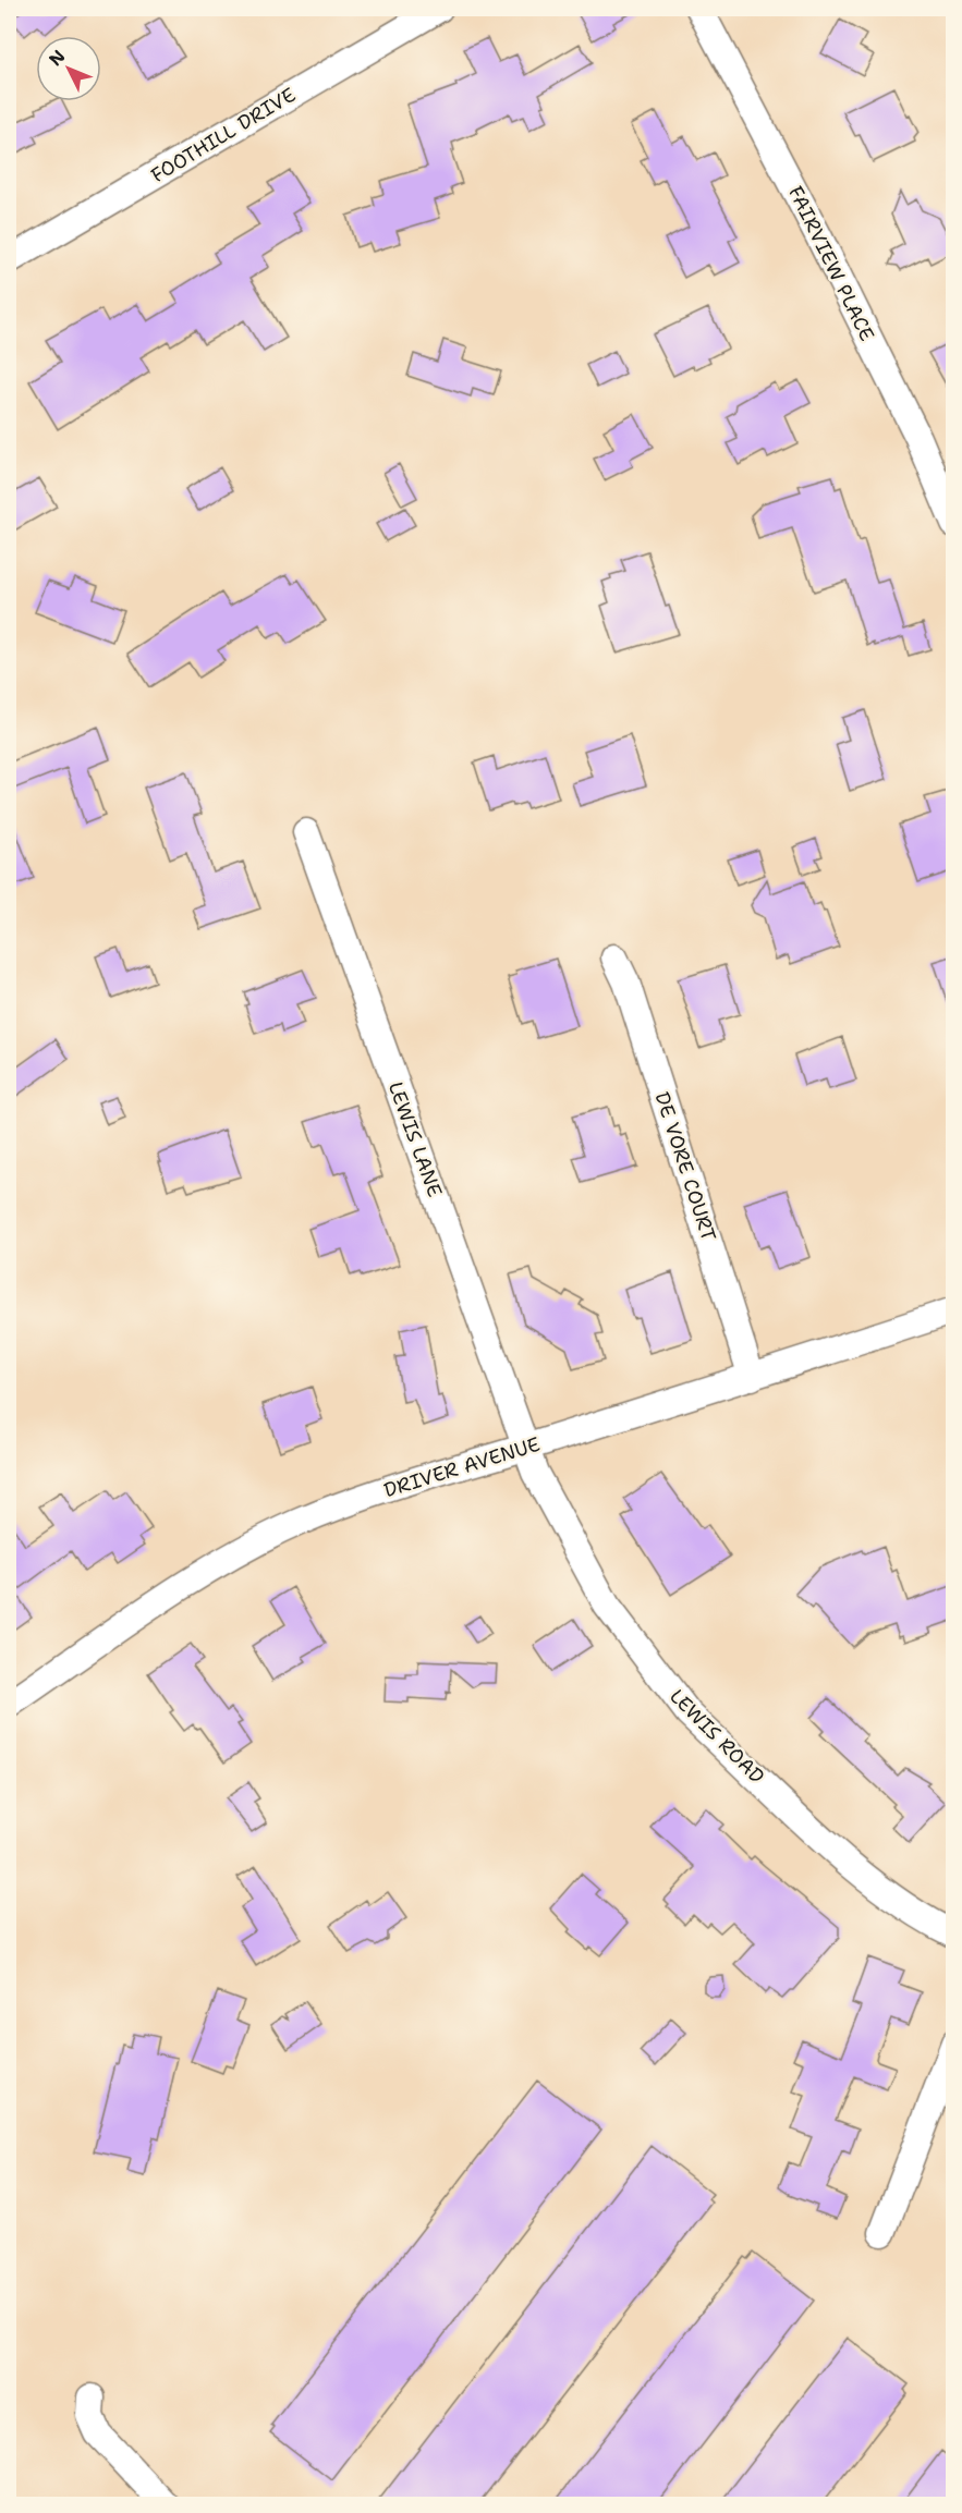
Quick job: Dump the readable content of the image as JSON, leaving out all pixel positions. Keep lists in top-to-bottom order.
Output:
{
  "streets": {
    "street": [
      "FOOTHILL DRIVE",
      "FAIRVIEW PLACE",
      "LEWIS LANE",
      "DE VORE COURT",
      "DRIVER AVENUE",
      "LEWIS ROAD"
    ]
  },
  "crossings": [
    ["LEWIS LANE", "DRIVER AVENUE"],
    ["LEWIS LANE", "LEWIS ROAD"],
    ["DE VORE COURT", "DRIVER AVENUE"],
    ["DRIVER AVENUE", "LEWIS ROAD"]
  ],
  "north": "top left"
}
